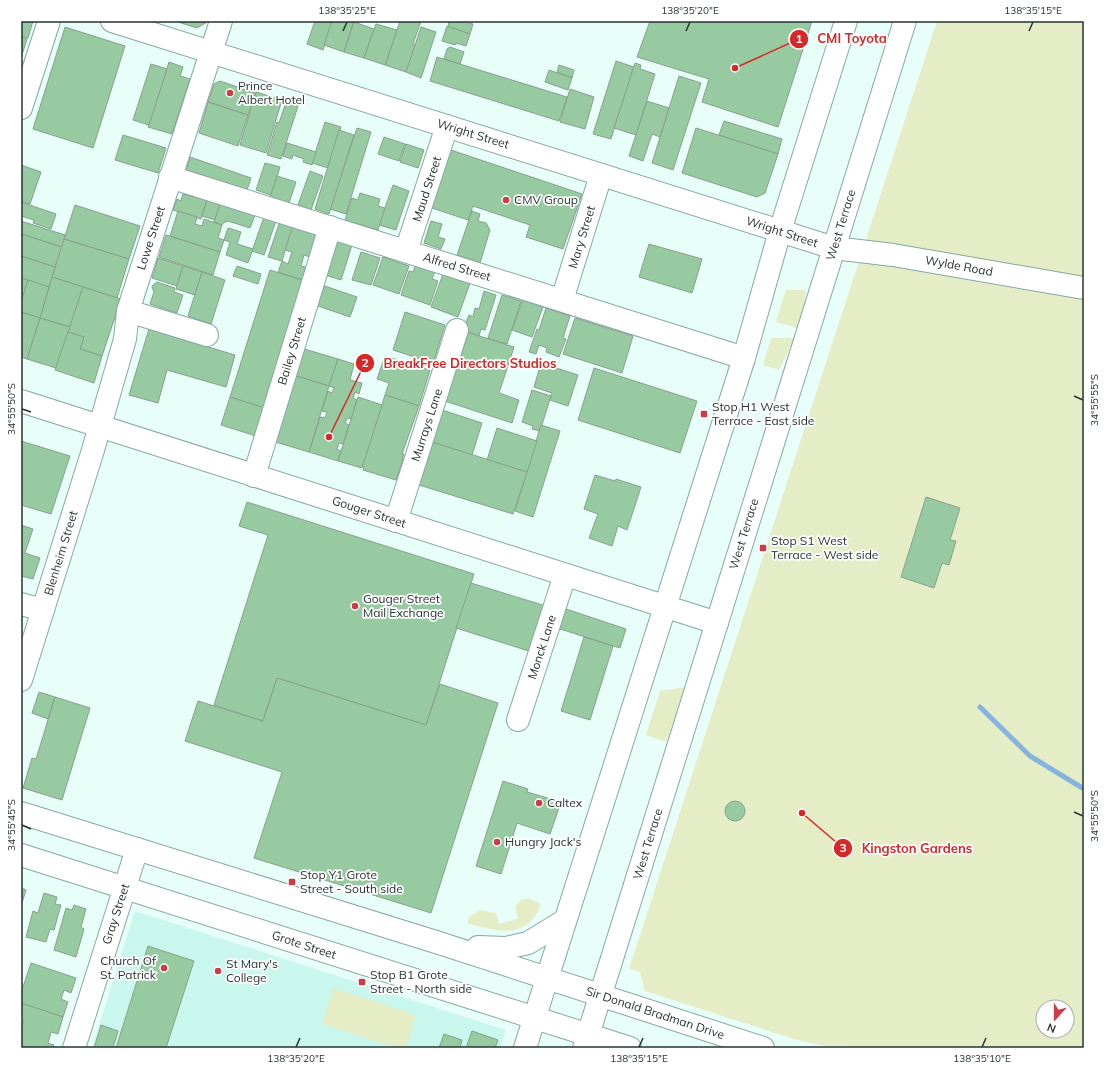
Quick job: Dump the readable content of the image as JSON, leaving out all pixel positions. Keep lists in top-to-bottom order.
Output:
{
  "streets": {
    "street": [
      "Wright Street",
      "Maud Street",
      "West Terrace",
      "Mary Street",
      "Lowe Street",
      "Wylde Road",
      "Alfred Street",
      "Bailey Street",
      "Murrays Lane",
      "Gouger Street",
      "Blenheim Street",
      "Monck Lane",
      "Gray Street",
      "Grote Street",
      "Sir Donald Bradman Drive"
    ]
  },
  "crossings": [
    ["Wright Street", "Maud Street"],
    ["Wright Street", "West Terrace"],
    ["Wright Street", "Mary Street"],
    ["Wright Street", "Lowe Street"],
    ["Wright Street", "Wylde Road"],
    ["Maud Street", "Alfred Street"],
    ["West Terrace", "Wylde Road"],
    ["West Terrace", "Gouger Street"],
    ["West Terrace", "Grote Street"],
    ["West Terrace", "Sir Donald Bradman Drive"],
    ["Mary Street", "Alfred Street"],
    ["Lowe Street", "Alfred Street"],
    ["Lowe Street", "Gouger Street"],
    ["Lowe Street", "Blenheim Street"],
    ["Alfred Street", "Bailey Street"],
    ["Bailey Street", "Gouger Street"],
    ["Murrays Lane", "Gouger Street"],
    ["Gouger Street", "Blenheim Street"],
    ["Gouger Street", "Monck Lane"],
    ["Gray Street", "Grote Street"]
  ],
  "places": {
    "other": [
      "CMI Toyota",
      "Prince Albert Hotel",
      "CMV Group",
      "BreakFree Directors Studios",
      "Gouger Street Mail Exchange",
      "Caltex",
      "Kingston Gardens",
      "Hungry Jack's",
      "Church Of St. Patrick",
      "St Mary's College"
    ],
    "transit": [
      "Stop H1 West Terrace - East side",
      "Stop S1 West Terrace - West side",
      "Stop Y1 Grote Street - South side",
      "Stop B1 Grote Street - North side"
    ]
  },
  "north": "bottom",
  "coordinates": [
    "138°35'25\"E",
    "138°35'20\"E",
    "138°35'15\"E",
    "34°55'55\"S",
    "34°55'50\"S",
    "34°55'45\"S",
    "138°35'10\"E"
  ]
}
